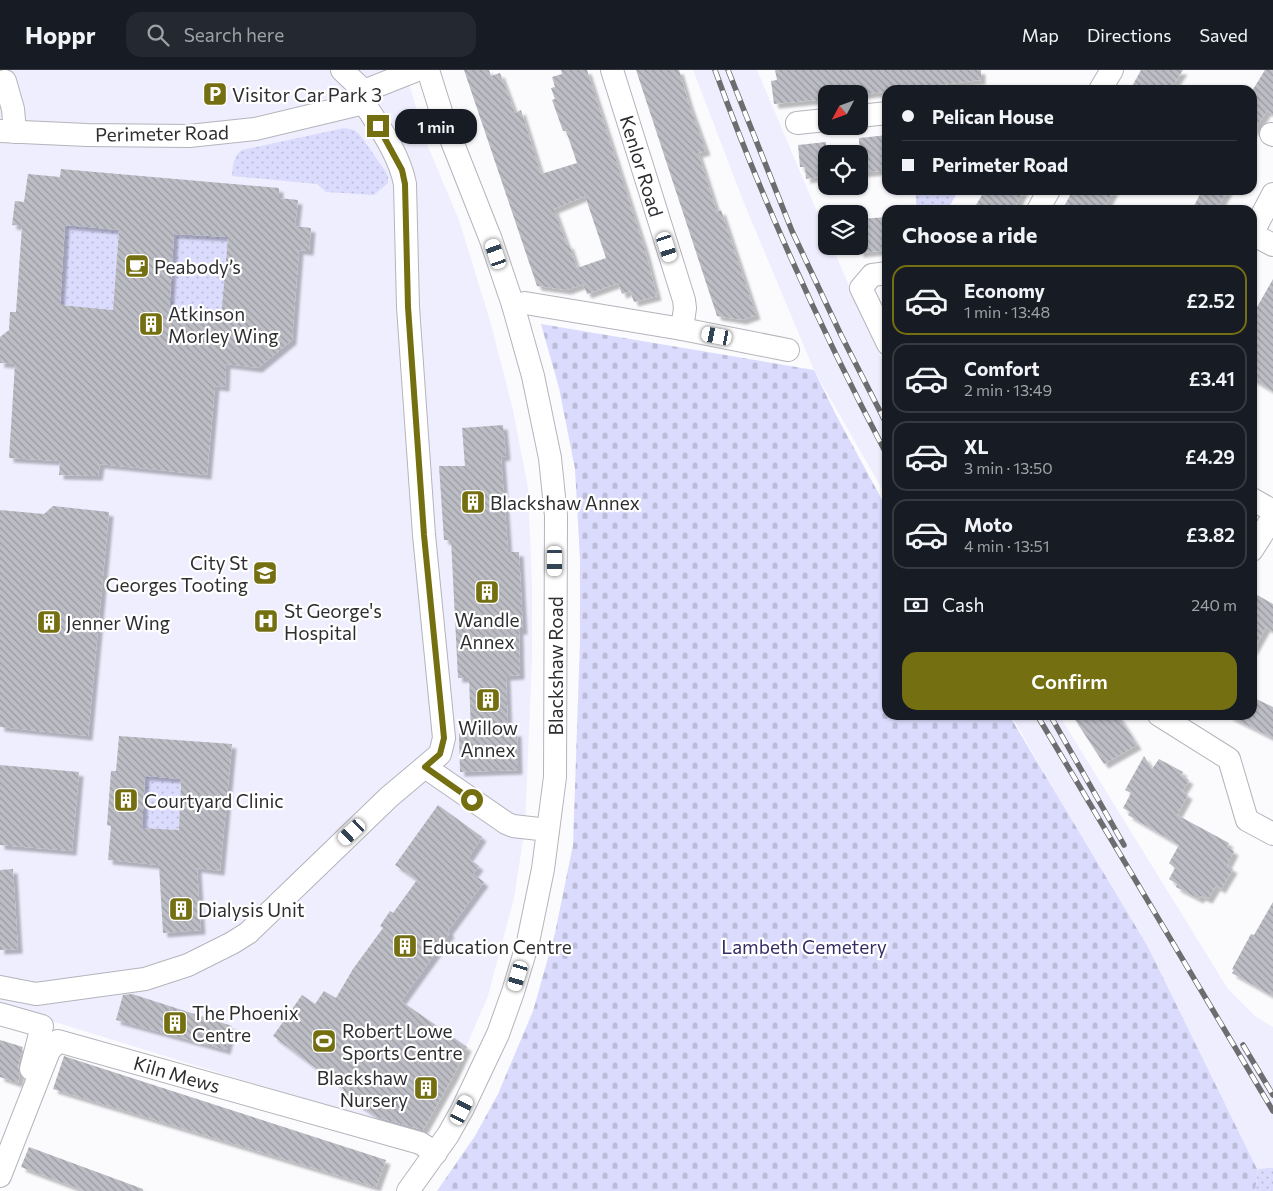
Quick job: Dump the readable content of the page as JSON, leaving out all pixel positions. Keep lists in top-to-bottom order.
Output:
{
  "streets": {
    "street": [
      "Perimeter Road",
      "Kenlor Road",
      "Blackshaw Road",
      "Kiln Mews"
    ]
  },
  "crossings": [
    ["Blackshaw Road", "Kiln Mews"]
  ],
  "parks": ["Lambeth Cemetery"],
  "places": {
    "parking": ["Visitor Car Park 3"],
    "cafe": ["Peabody’s"],
    "building": [
      "Atkinson Morley Wing",
      "Blackshaw Annex",
      "Wandle Annex",
      "Jenner Wing",
      "Willow Annex",
      "Courtyard Clinic",
      "Dialysis Unit",
      "Education Centre",
      "The Phoenix Centre",
      "Blackshaw Nursery"
    ],
    "school or university": ["City St Georges Tooting"],
    "hospital": ["St George's Hospital"],
    "sports": ["Robert Lowe Sports Centre"]
  },
  "north": "bottom left",
  "page": {
    "header": "Hoppr",
    "search": "Search here",
    "nav": ["Map", "Directions", "Saved"],
    "banner": ["Pelican House", "Perimeter Road"],
    "bubble": "1 min",
    "heading": "Choose a ride",
    "list": [
      {
        "name": "Economy",
        "note": "1 min · 13:48",
        "value": "£2.52"
      },
      {
        "name": "Comfort",
        "note": "2 min · 13:49",
        "value": "£3.41"
      },
      {
        "name": "XL",
        "note": "3 min · 13:50",
        "value": "£4.29"
      },
      {
        "name": "Moto",
        "note": "4 min · 13:51",
        "value": "£3.82"
      }
    ],
    "pay": ["Cash", "240 m"],
    "buttons": "Confirm"
  }
}
